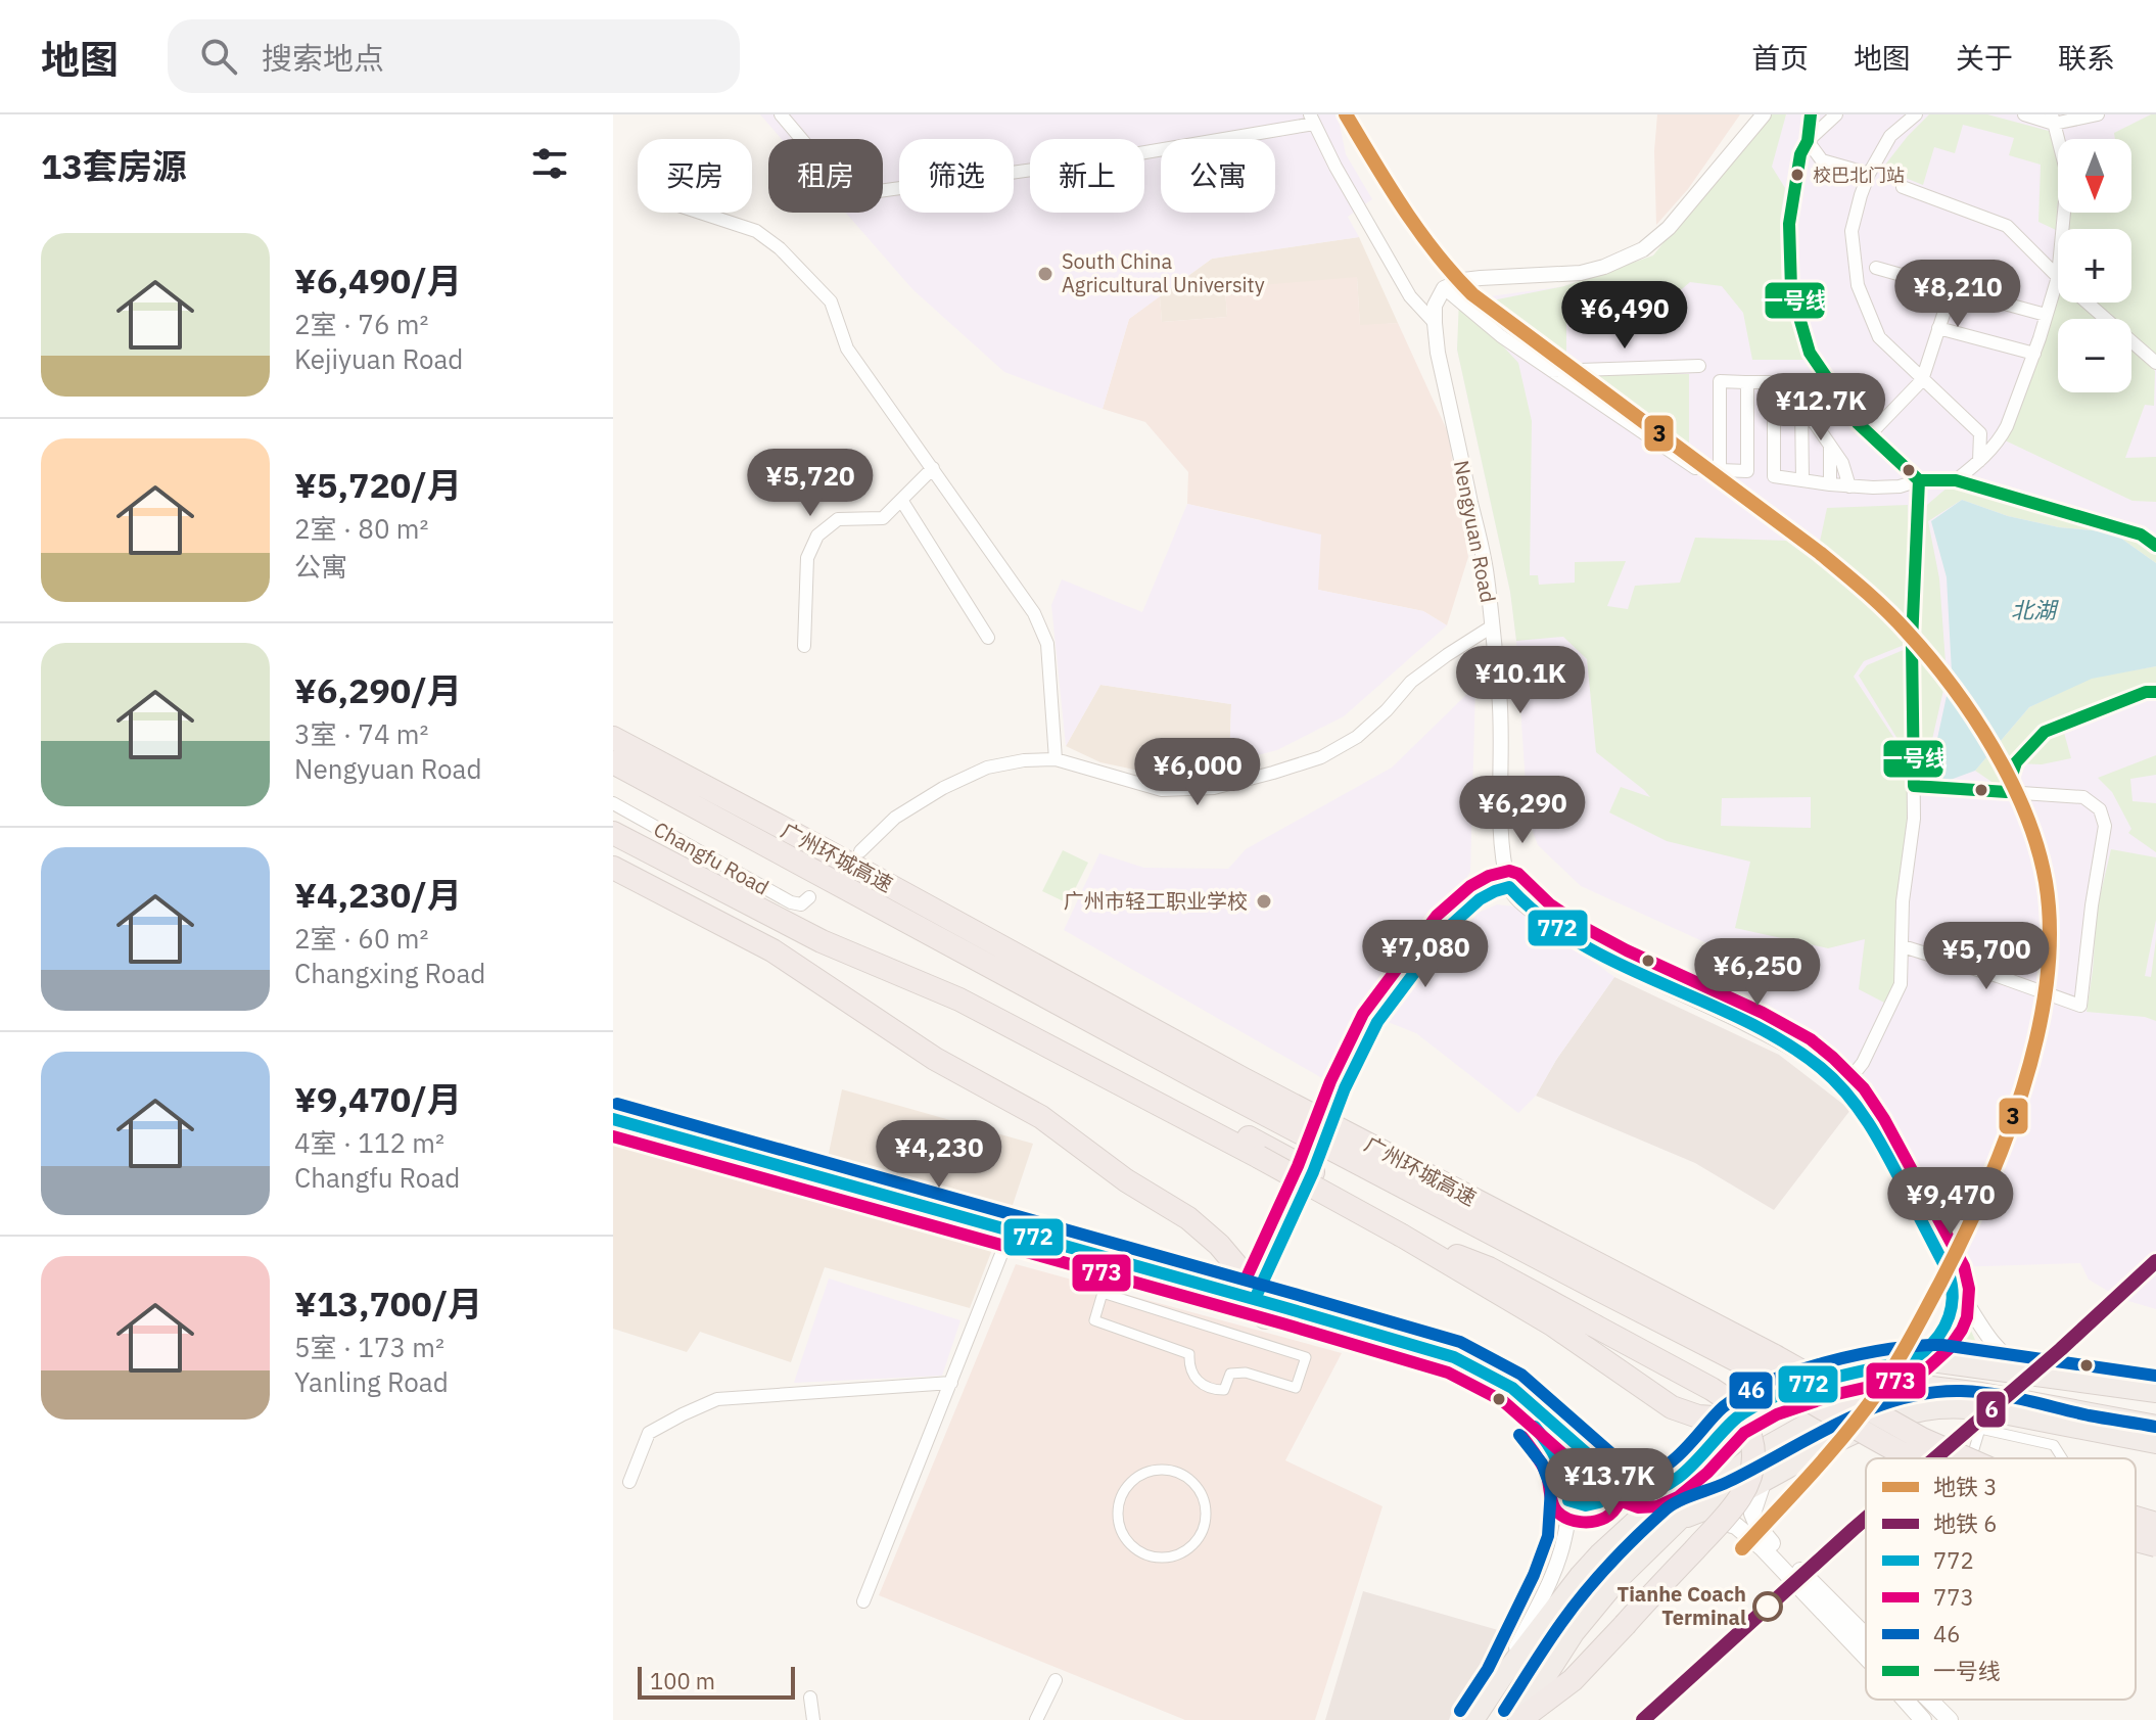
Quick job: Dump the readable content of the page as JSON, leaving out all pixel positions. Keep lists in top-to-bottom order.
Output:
{
  "streets": {
    "highway": ["广州环城高速"],
    "street": ["Nengyuan Road", "Changfu Road"]
  },
  "water": ["北湖"],
  "places": [
    "校巴北门站",
    "South China Agricultural University",
    "广州市轻工职业学校",
    "Tianhe Coach Terminal"
  ],
  "lines": [
    "metro line 3",
    "transit line 一号线",
    "transit line 773",
    "transit line 772",
    "transit line 46",
    "metro line 6"
  ],
  "legend": [
    "地铁 3",
    "地铁 6",
    "772",
    "773",
    "46",
    "一号线"
  ],
  "scale_bar": "100 m",
  "north": "bottom",
  "page": {
    "header": "地图",
    "search": "搜索地点",
    "nav": [
      "首页",
      "地图",
      "关于",
      "联系"
    ],
    "heading": "13套房源",
    "map_buttons": ["+", "−"],
    "chip": [
      "买房",
      "租房",
      "筛选",
      "新上",
      "公寓"
    ],
    "list": [
      {
        "name": "¥6,490/月",
        "note": "2室 · 76 m² · Kejiyuan Road"
      },
      {
        "name": "¥5,720/月",
        "note": "2室 · 80 m² · 公寓"
      },
      {
        "name": "¥6,290/月",
        "note": "3室 · 74 m² · Nengyuan Road"
      },
      {
        "name": "¥4,230/月",
        "note": "2室 · 60 m² · Changxing Road"
      },
      {
        "name": "¥9,470/月",
        "note": "4室 · 112 m² · Changfu Road"
      },
      {
        "name": "¥13,700/月",
        "note": "5室 · 173 m² · Yanling Road"
      }
    ],
    "price": [
      "¥8,210",
      "¥6,490",
      "¥12.7K",
      "¥5,720",
      "¥10.1K",
      "¥6,000",
      "¥6,290",
      "¥7,080",
      "¥5,700",
      "¥6,250",
      "¥4,230",
      "¥9,470",
      "¥13.7K"
    ],
    "scale": "100 m"
  }
}
